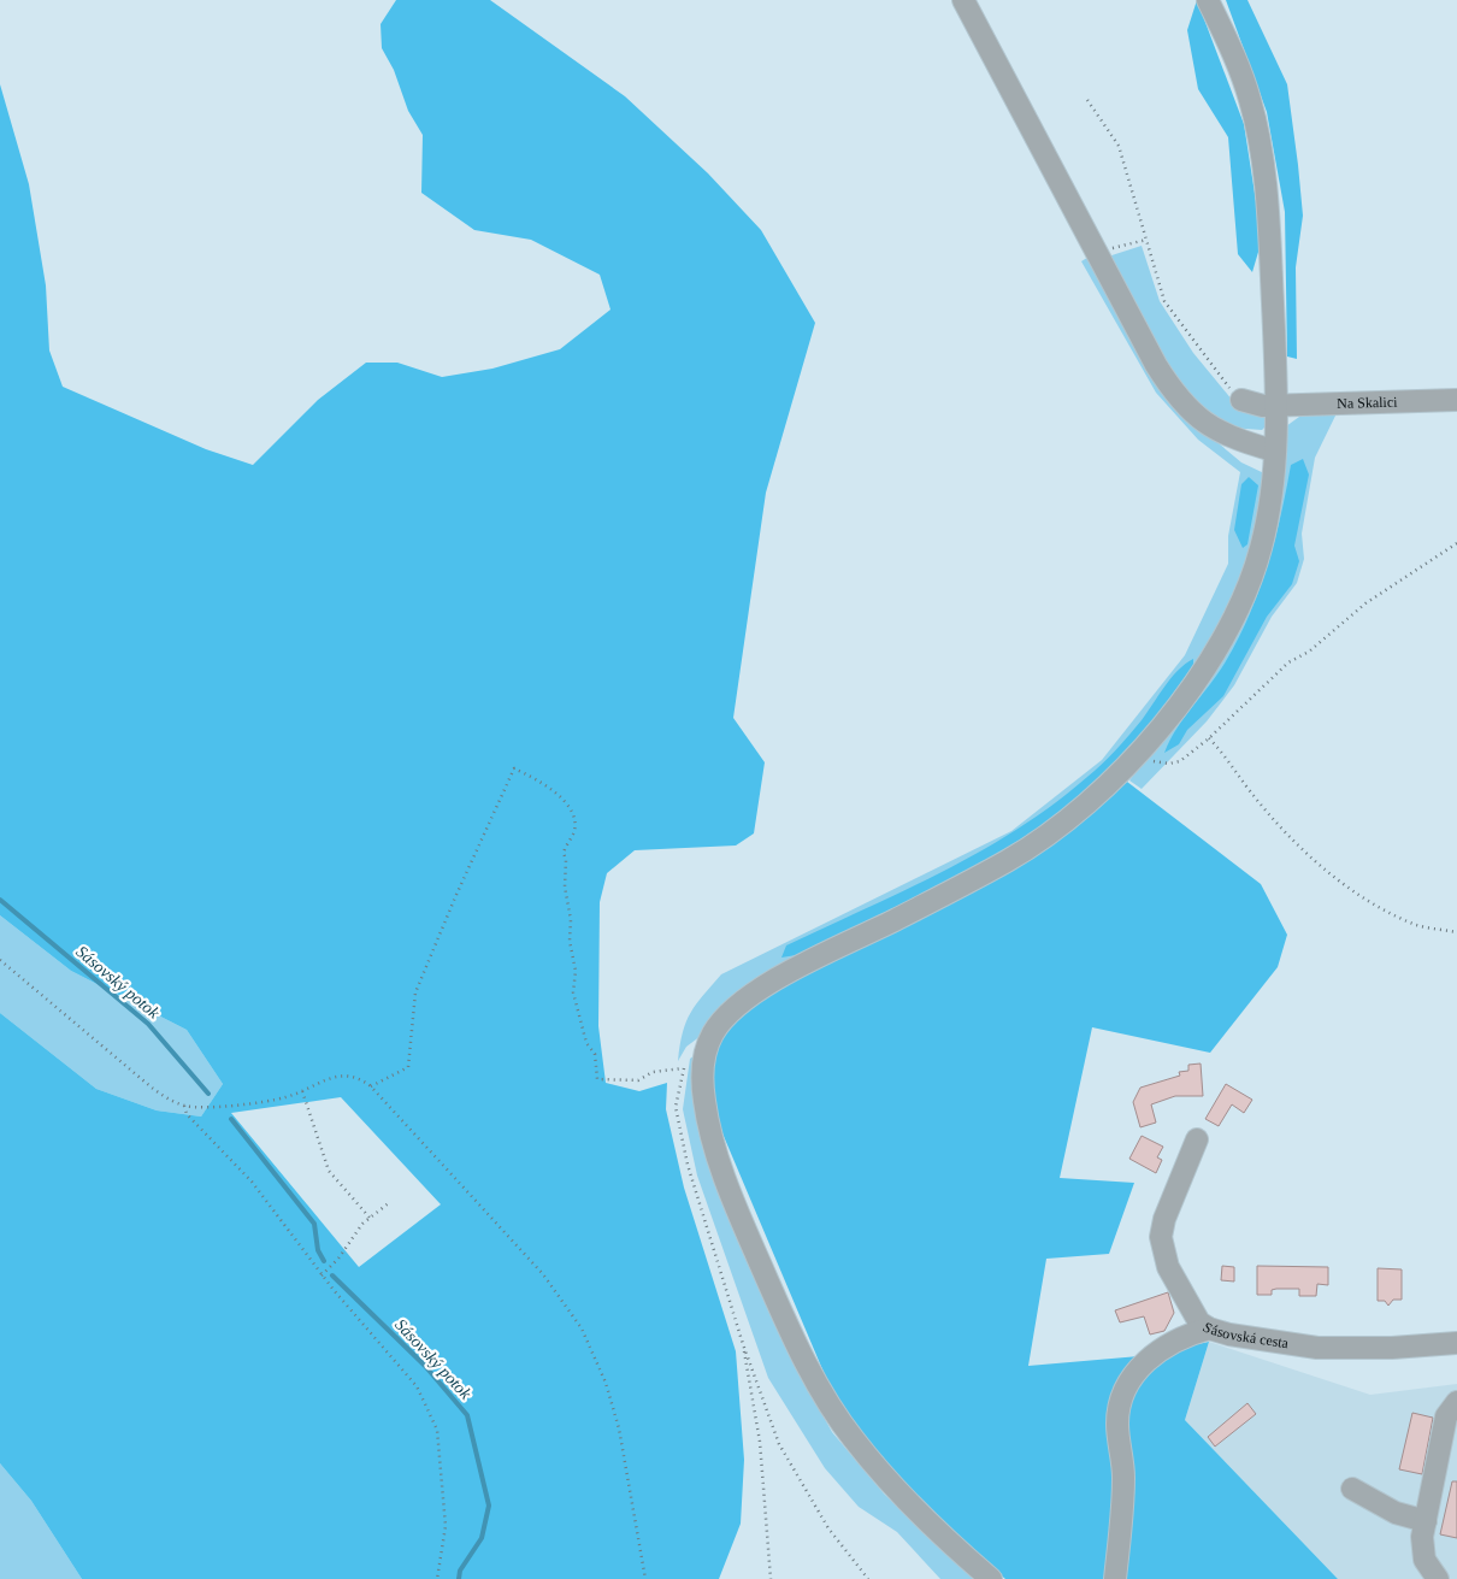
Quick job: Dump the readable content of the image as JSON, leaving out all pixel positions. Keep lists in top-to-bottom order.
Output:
{
  "streets": {
    "street": ["Na Skalici", "Sásovská cesta"]
  },
  "water": ["Sásovský potok"]
}
